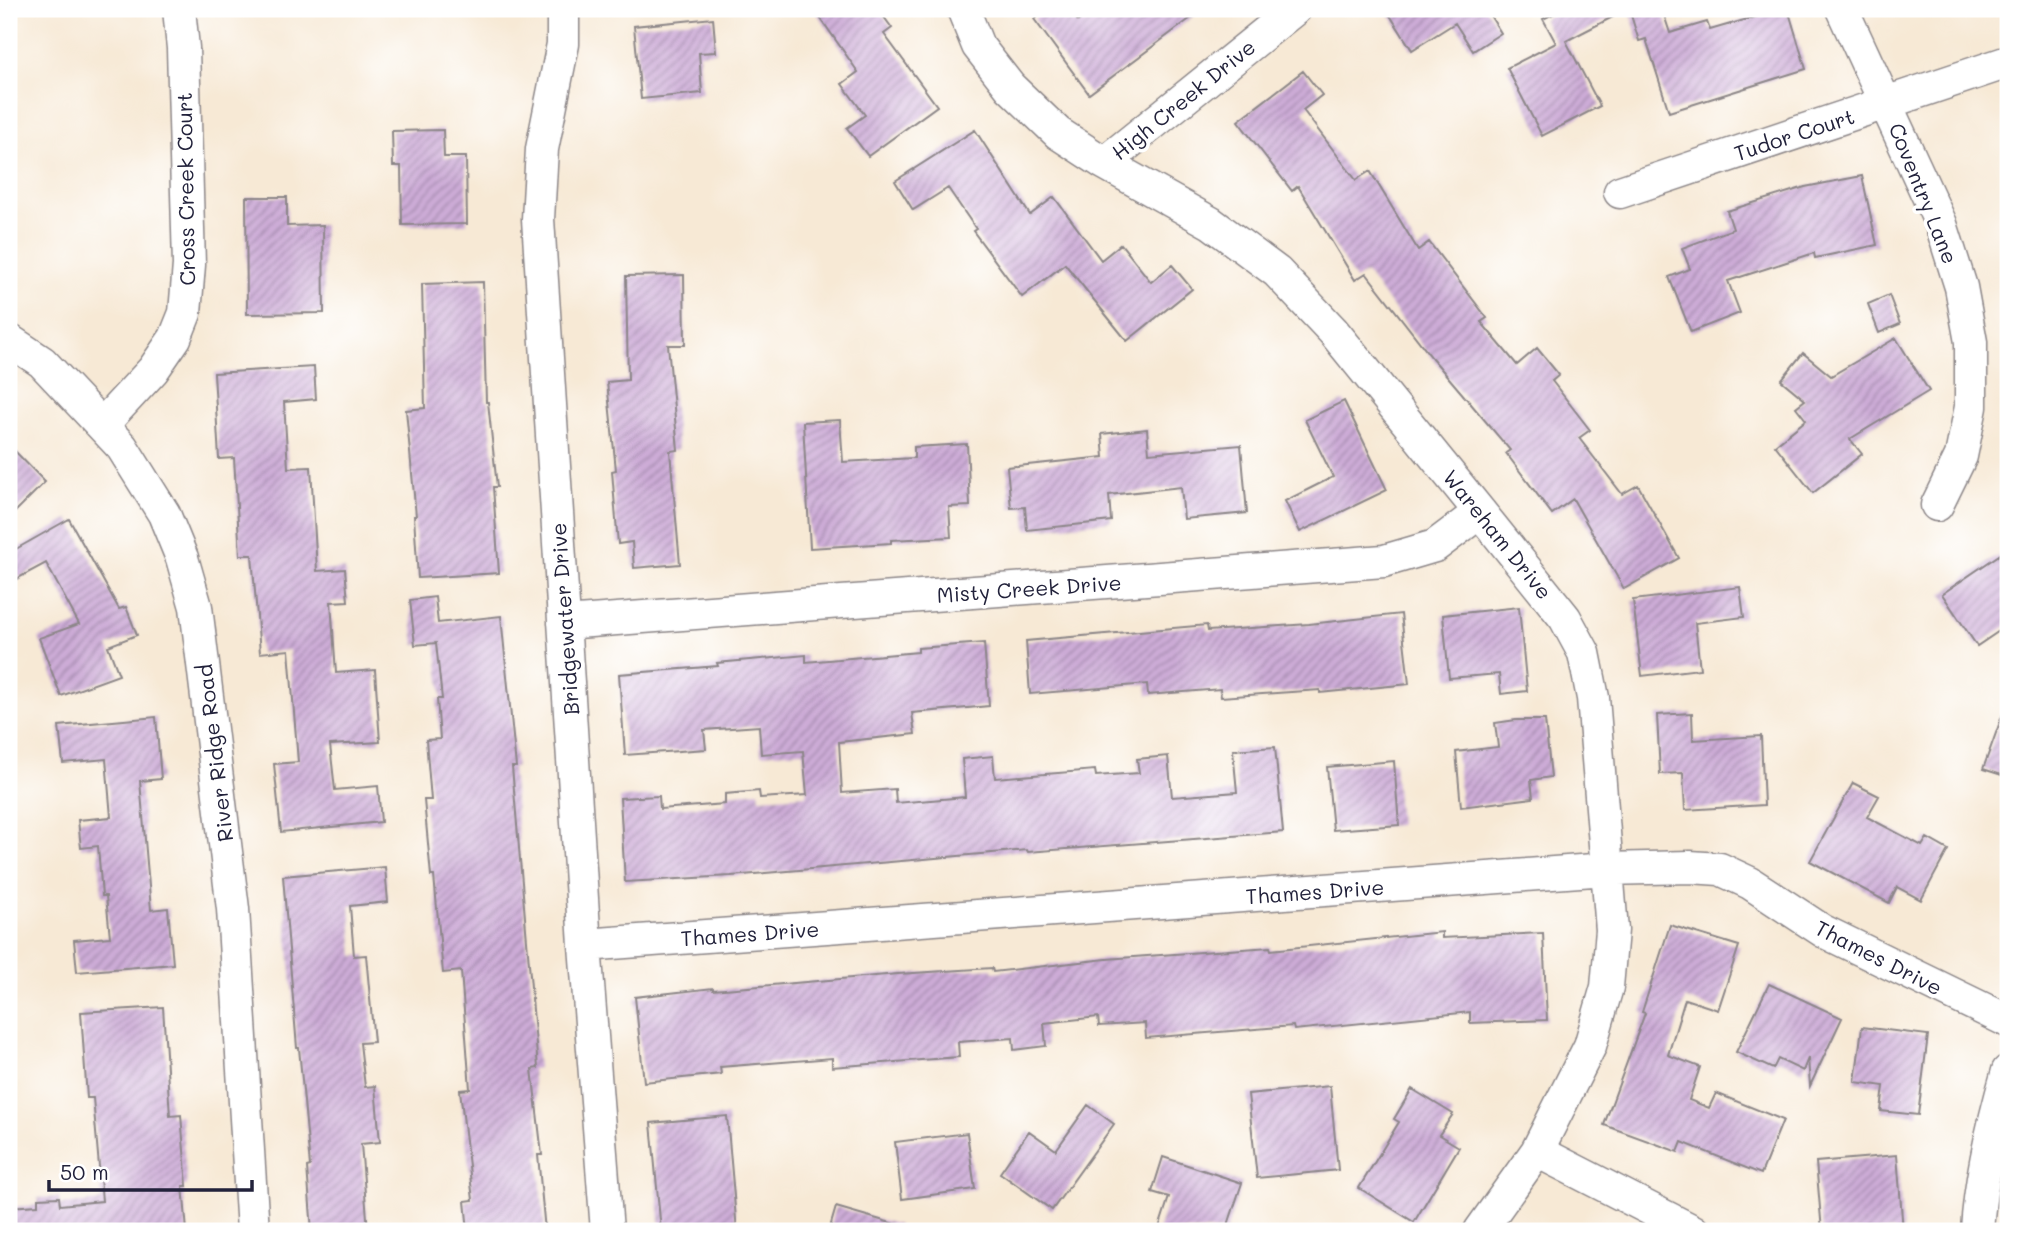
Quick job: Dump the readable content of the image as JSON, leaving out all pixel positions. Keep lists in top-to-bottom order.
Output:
{
  "streets": {
    "street": [
      "High Creek Drive",
      "Tudor Court",
      "Cross Creek Court",
      "Coventry Lane",
      "Wareham Drive",
      "Misty Creek Drive",
      "Bridgewater Drive",
      "River Ridge Road",
      "Thames Drive"
    ]
  },
  "crossings": [
    ["High Creek Drive", "Wareham Drive"],
    ["Tudor Court", "Coventry Lane"],
    ["Cross Creek Court", "River Ridge Road"],
    ["Wareham Drive", "Misty Creek Drive"],
    ["Wareham Drive", "Thames Drive"],
    ["Misty Creek Drive", "Bridgewater Drive"],
    ["Bridgewater Drive", "Thames Drive"]
  ],
  "scale_bar": "50 m"
}
